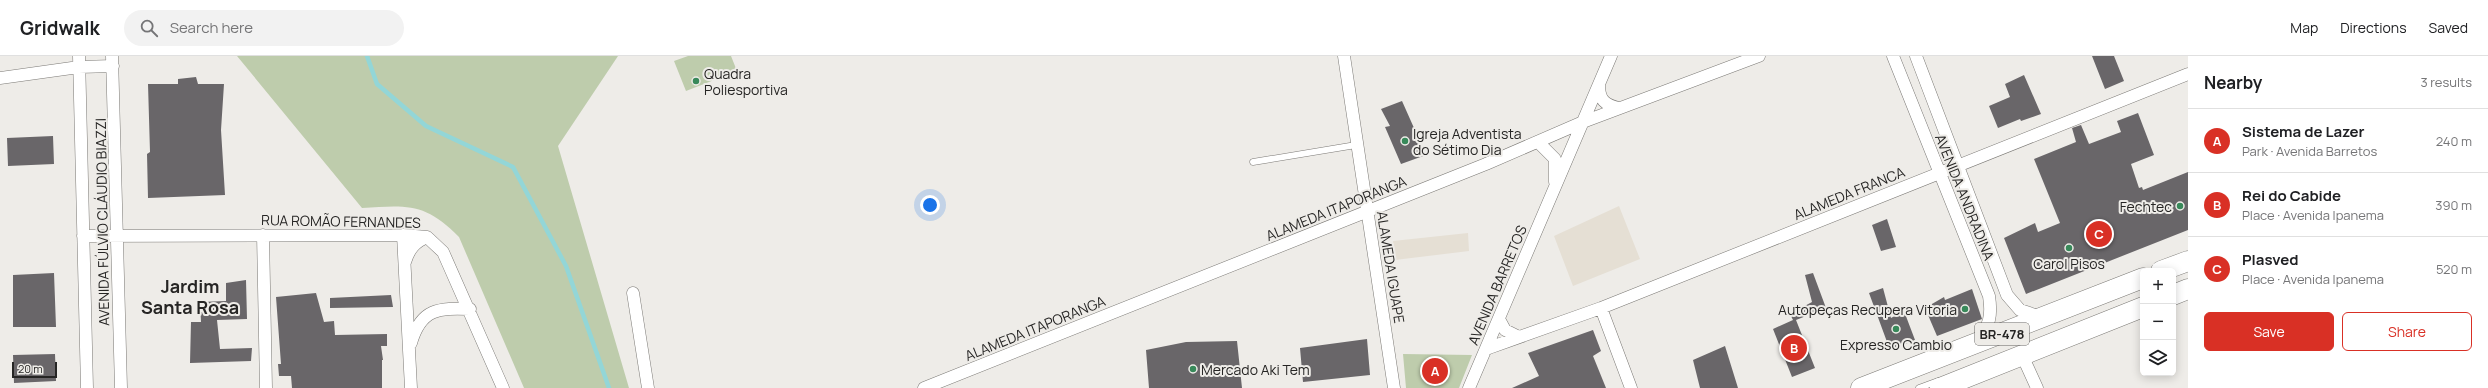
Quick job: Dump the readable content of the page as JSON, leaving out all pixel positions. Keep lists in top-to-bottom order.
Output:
{
  "streets": {
    "main road": ["BR-478"],
    "street": [
      "ALAMEDA FRANCA",
      "AVENIDA ANDRADINA",
      "ALAMEDA ITAPORANGA",
      "RUA ROMÃO FERNANDES",
      "AVENIDA FÚLVIO CLÁUDIO BIAZZI",
      "ALAMEDA IGUAPE",
      "AVENIDA BARRETOS"
    ]
  },
  "crossings": [
    ["ALAMEDA FRANCA", "AVENIDA ANDRADINA"],
    ["ALAMEDA FRANCA", "AVENIDA BARRETOS"],
    ["AVENIDA ANDRADINA", "BR-478"],
    ["ALAMEDA ITAPORANGA", "ALAMEDA IGUAPE"],
    ["ALAMEDA ITAPORANGA", "AVENIDA BARRETOS"],
    ["RUA ROMÃO FERNANDES", "AVENIDA FÚLVIO CLÁUDIO BIAZZI"]
  ],
  "districts": ["Jardim Santa Rosa"],
  "places": [
    "Quadra Poliesportiva",
    "Igreja Adventista do Sétimo Dia",
    "Fechtec",
    "Carol Pisos",
    "Autopeças Recupera Vitoria",
    "Expresso Cambio",
    "Mercado Aki Tem"
  ],
  "scale_bar": "20 m",
  "page": {
    "header": "Gridwalk",
    "search": "Search here",
    "nav": ["Map", "Directions", "Saved"],
    "heading": ["Nearby", "3 results"],
    "list": [
      {
        "mark": "A",
        "name": "Sistema de Lazer",
        "note": "Park · Avenida Barretos",
        "value": "240 m"
      },
      {
        "mark": "B",
        "name": "Rei do Cabide",
        "note": "Place · Avenida Ipanema",
        "value": "390 m"
      },
      {
        "mark": "C",
        "name": "Plasved",
        "note": "Place · Avenida Ipanema",
        "value": "520 m"
      }
    ],
    "pins": ["C", "B", "A"],
    "map_buttons": ["+", "−"],
    "buttons": ["Save", "Share"],
    "scale": "20 m"
  }
}
